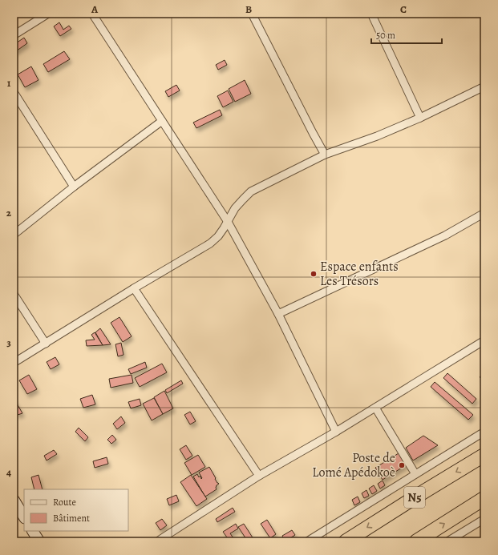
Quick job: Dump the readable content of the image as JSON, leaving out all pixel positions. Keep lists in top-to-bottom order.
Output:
{
  "streets": {
    "highway": ["N5"]
  },
  "places": ["Espace enfants Les Trésors", "Poste de Lomé Apédokoè"],
  "legend": ["Route", "Bâtiment"],
  "scale_bar": "50 m",
  "grid": {
    "columns": ["A", "B", "C"],
    "rows": [
      "1",
      "2",
      "3",
      "4"
    ]
  }
}
